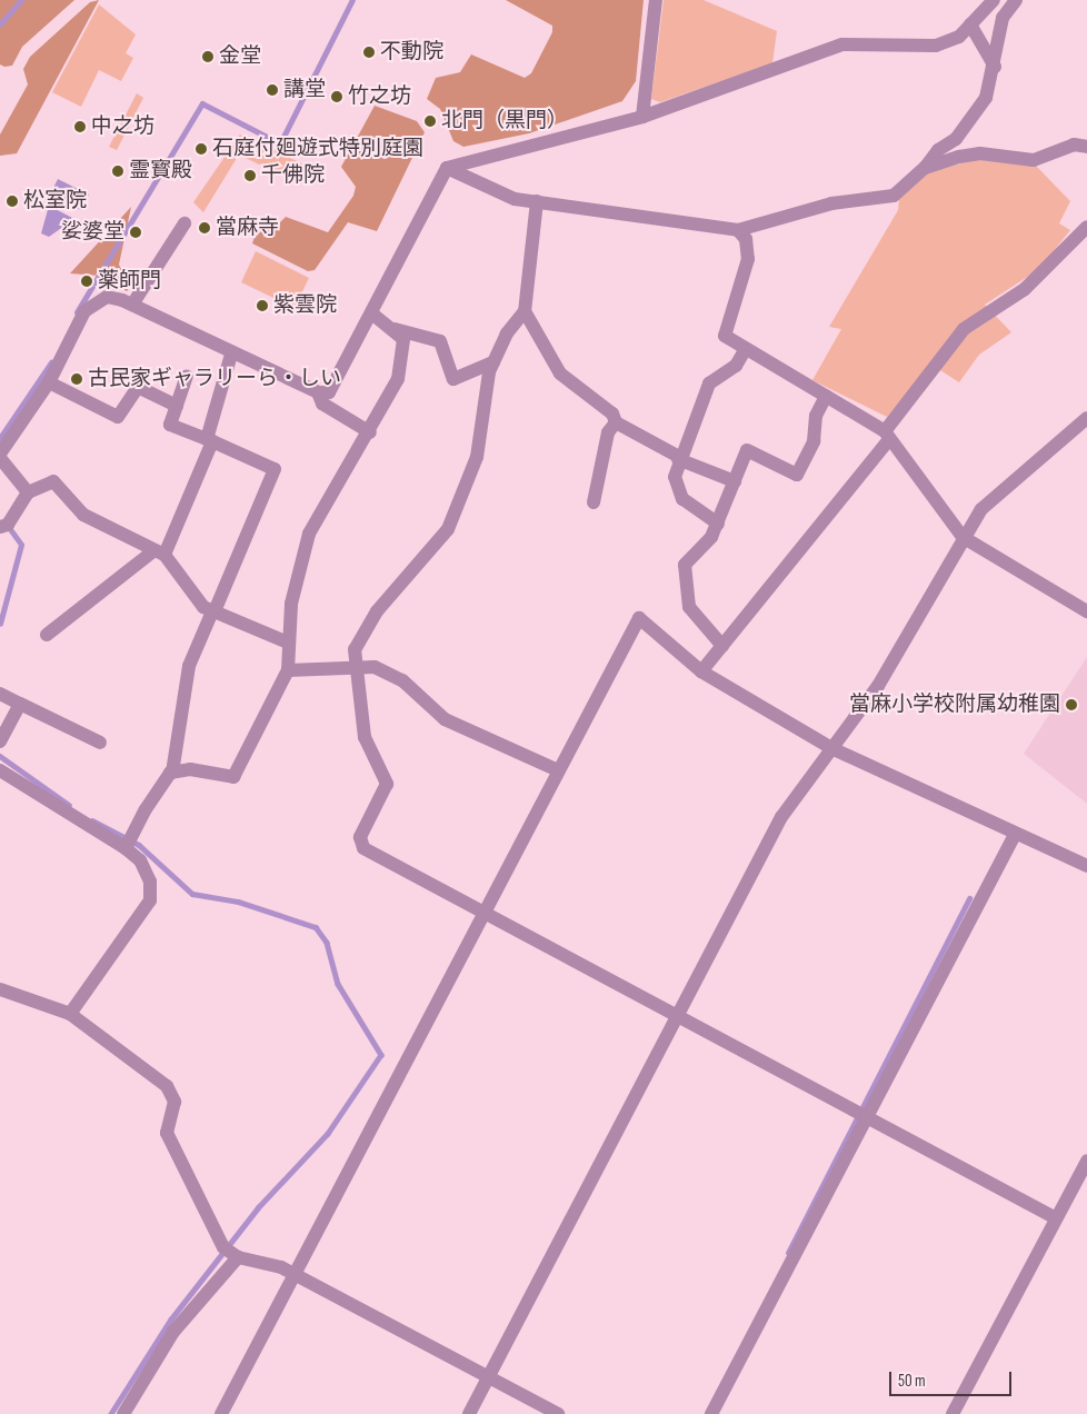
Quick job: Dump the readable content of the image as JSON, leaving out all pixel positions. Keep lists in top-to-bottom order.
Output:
{
  "places": [
    "不動院",
    "金堂",
    "講堂",
    "竹之坊",
    "北門（黒門）",
    "中之坊",
    "石庭付廻遊式特別庭園",
    "霊寳殿",
    "千佛院",
    "松室院",
    "當麻寺",
    "娑婆堂",
    "薬師門",
    "紫雲院",
    "古民家ギャラリーら・しい",
    "當麻小学校附属幼稚園"
  ],
  "scale_bar": "50 m"
}
